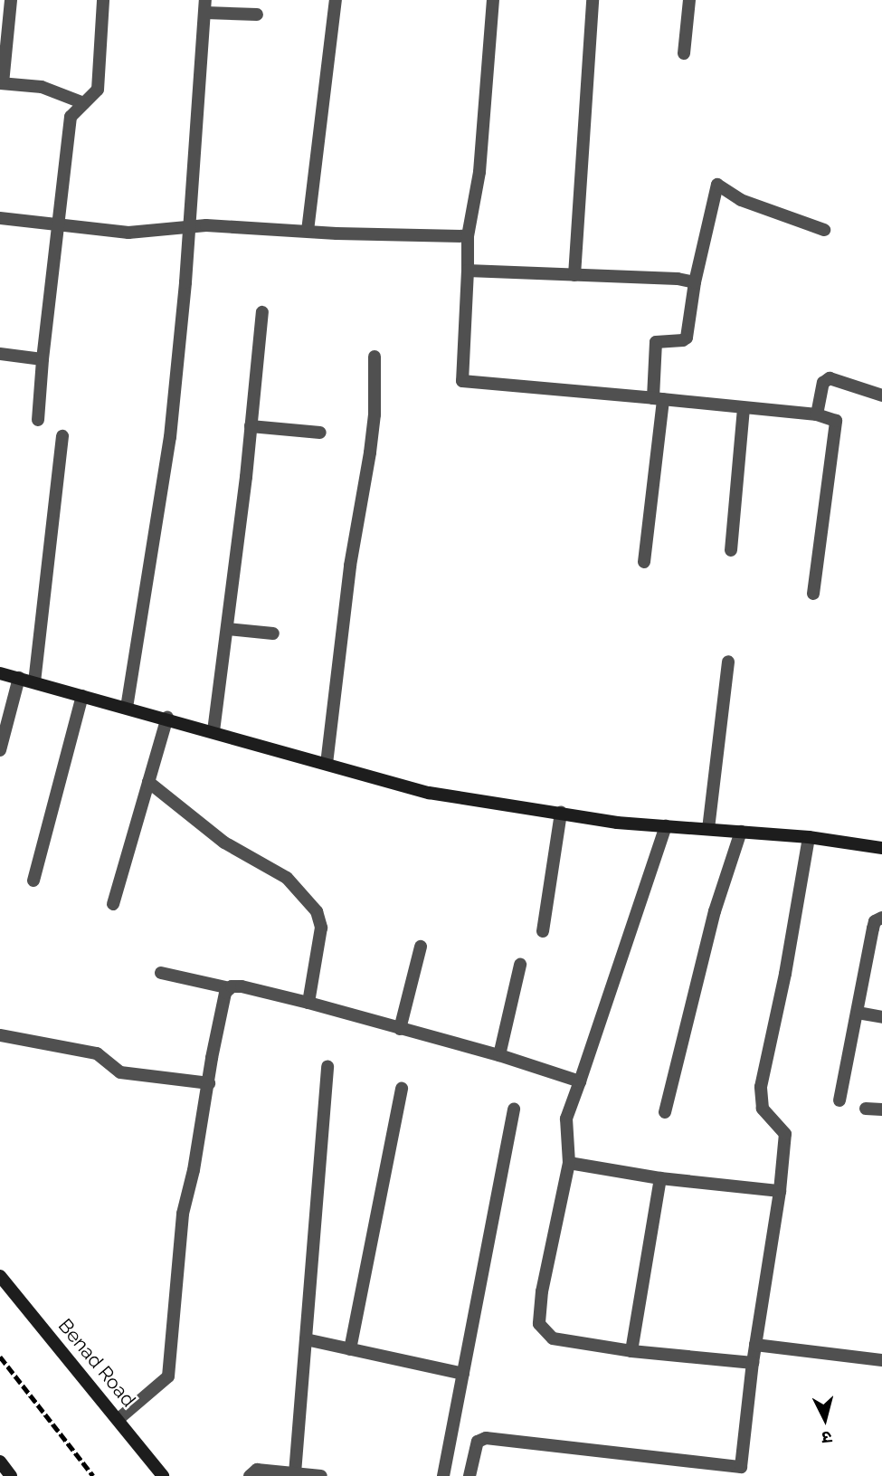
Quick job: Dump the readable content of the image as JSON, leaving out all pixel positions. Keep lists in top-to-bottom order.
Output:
{
  "streets": {
    "street": ["Benad Road"]
  },
  "north": "bottom"
}
